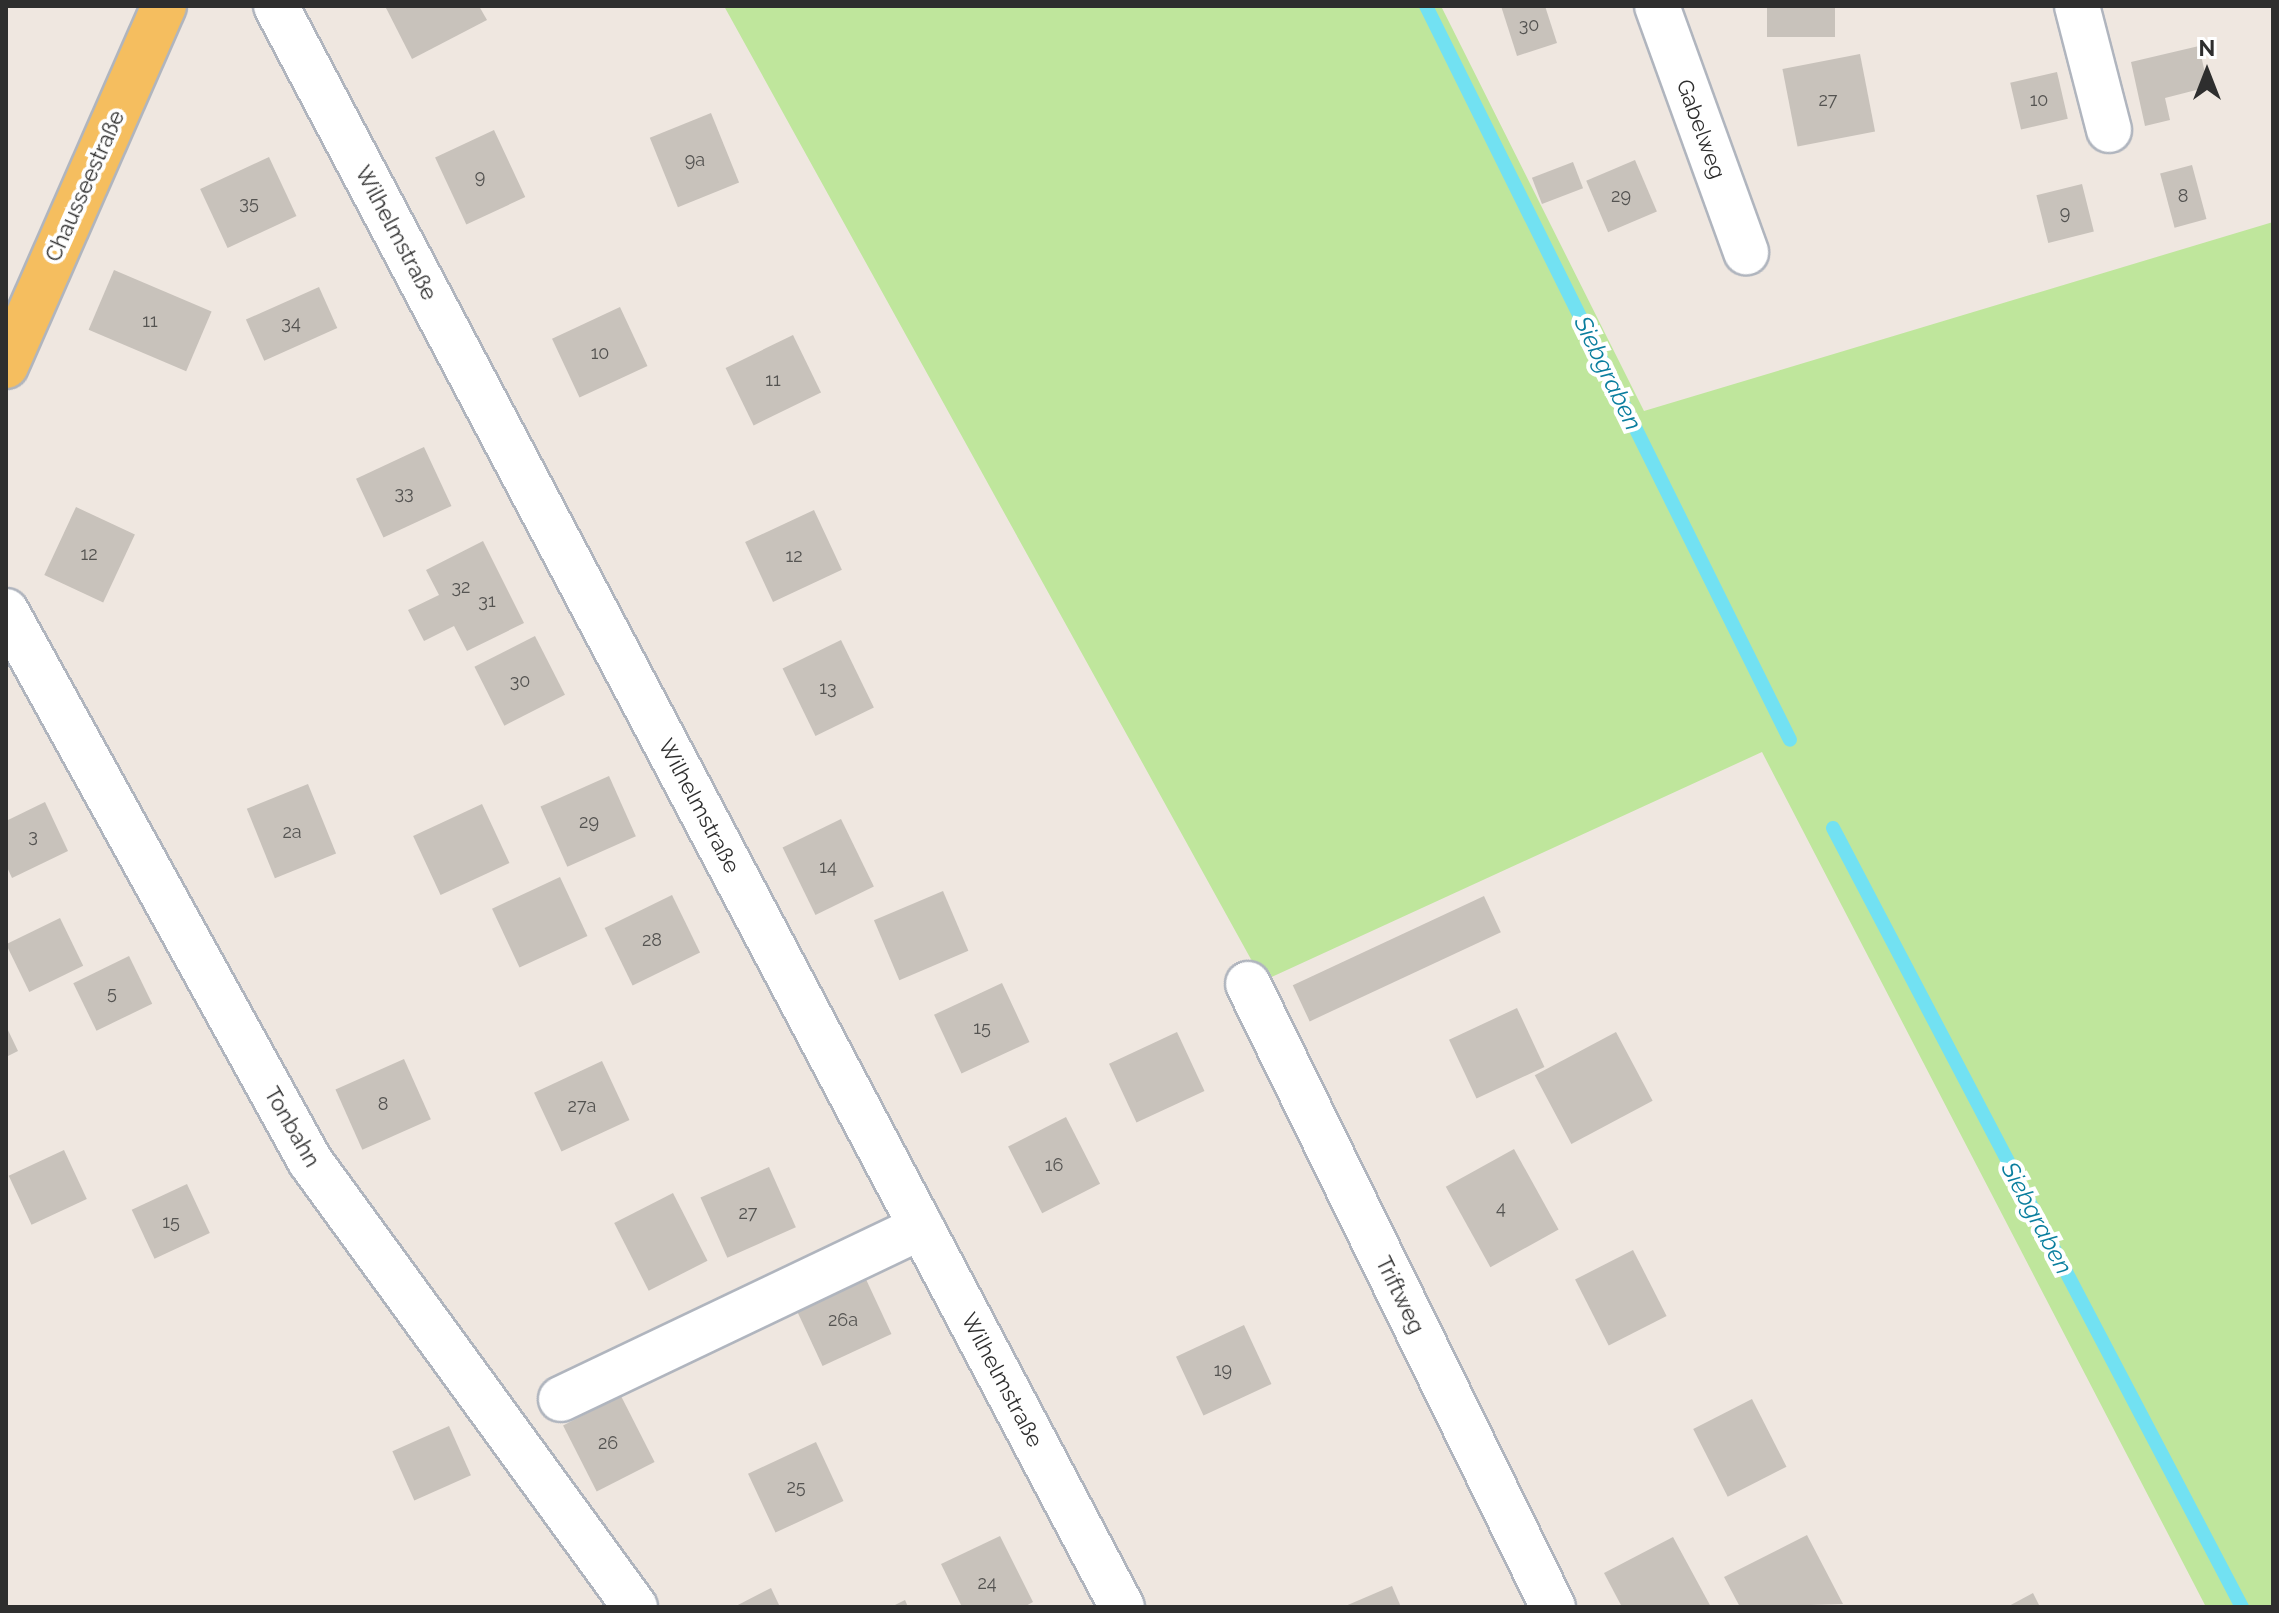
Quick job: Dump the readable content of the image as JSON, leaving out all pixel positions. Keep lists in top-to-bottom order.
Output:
{
  "streets": {
    "main road": ["Chausseestraße"],
    "street": [
      "Gabelweg",
      "Wilhelmstraße",
      "Tonbahn",
      "Triftweg"
    ]
  },
  "water": ["Siebgraben"],
  "house_numbers": [
    "30",
    "27",
    "10",
    "9a",
    "9",
    "29",
    "8",
    "35",
    "9",
    "11",
    "34",
    "10",
    "11",
    "33",
    "12",
    "12",
    "32",
    "31",
    "30",
    "13",
    "29",
    "2a",
    "3",
    "14",
    "28",
    "5",
    "15",
    "8",
    "27a",
    "16",
    "4",
    "27",
    "15",
    "26a",
    "19",
    "26",
    "25",
    "24"
  ],
  "north": "top"
}
